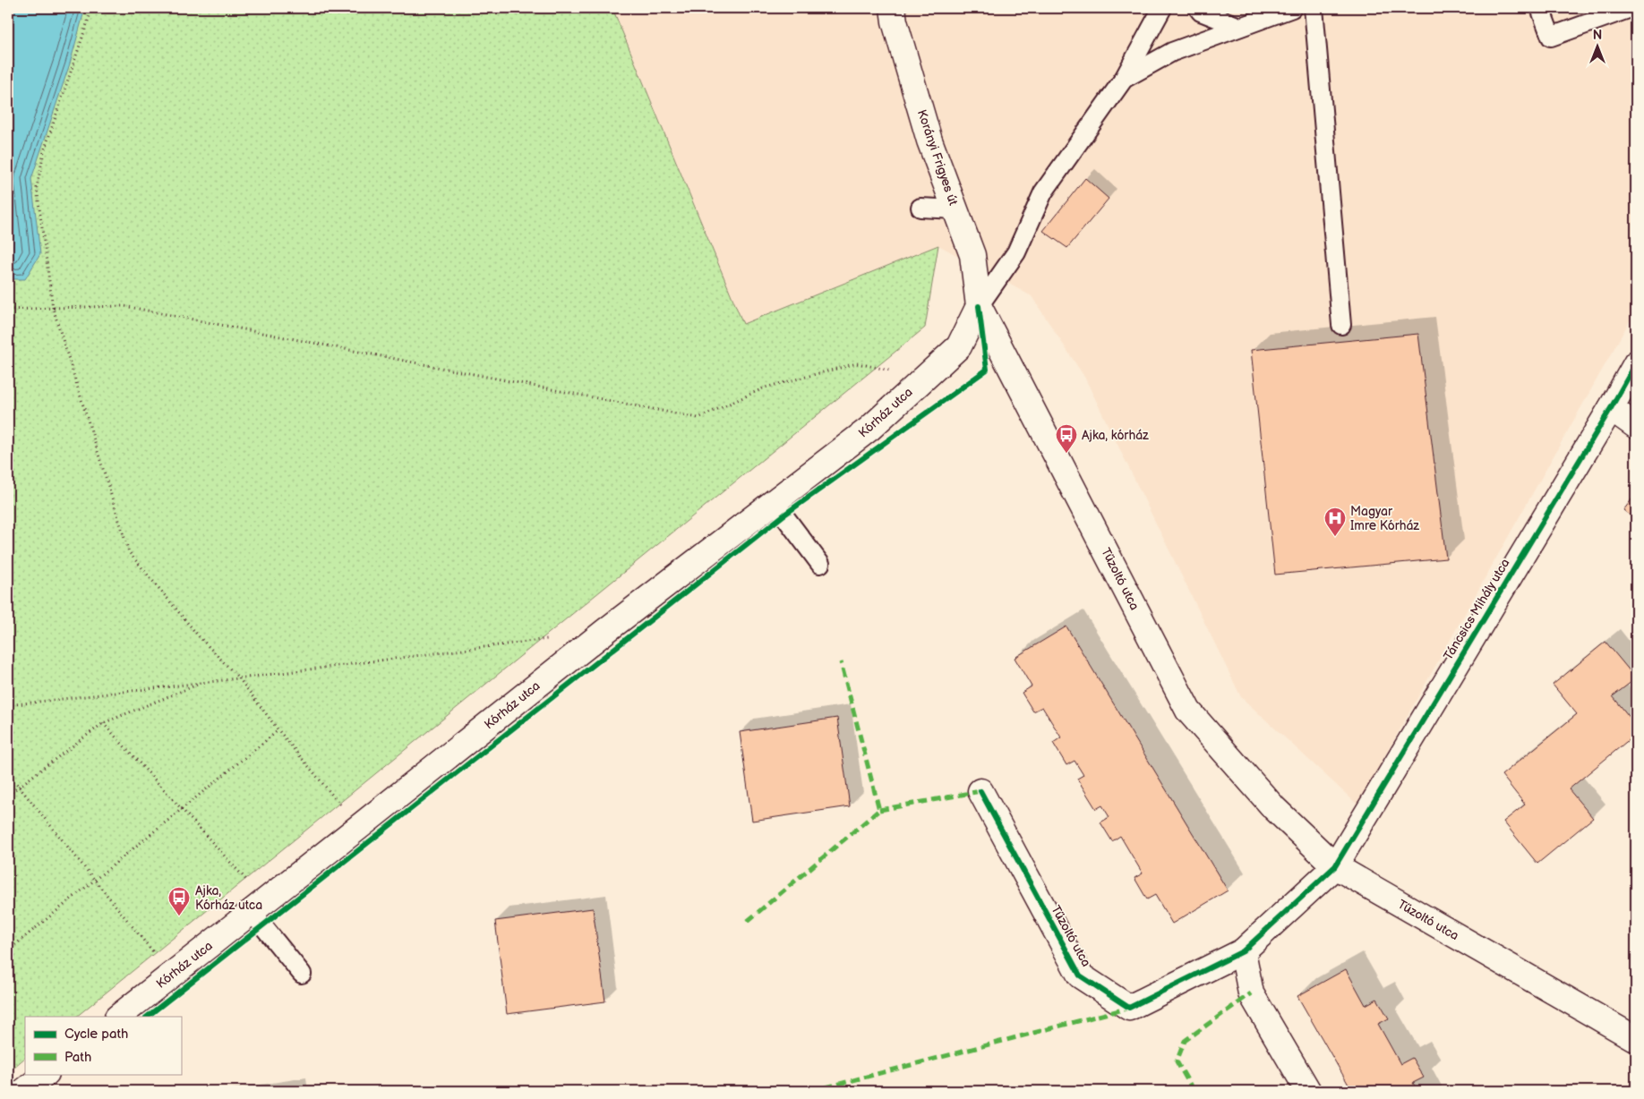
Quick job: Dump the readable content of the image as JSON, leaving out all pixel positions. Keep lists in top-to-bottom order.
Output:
{
  "streets": {
    "street": [
      "Korányi Frigyes út",
      "Kórház utca",
      "Tűzoltó utca",
      "Táncsics Mihály utca"
    ]
  },
  "crossings": [
    ["Korányi Frigyes út", "Kórház utca"],
    ["Korányi Frigyes út", "Tűzoltó utca"],
    ["Kórház utca", "Tűzoltó utca"],
    ["Tűzoltó utca", "Táncsics Mihály utca"]
  ],
  "places": {
    "bus stop": ["Ajka, kórház", "Ajka, Kórház utca"],
    "hospital": ["Magyar Imre Kórház"]
  },
  "legend": ["Cycle path", "Path"],
  "north": "top"
}
